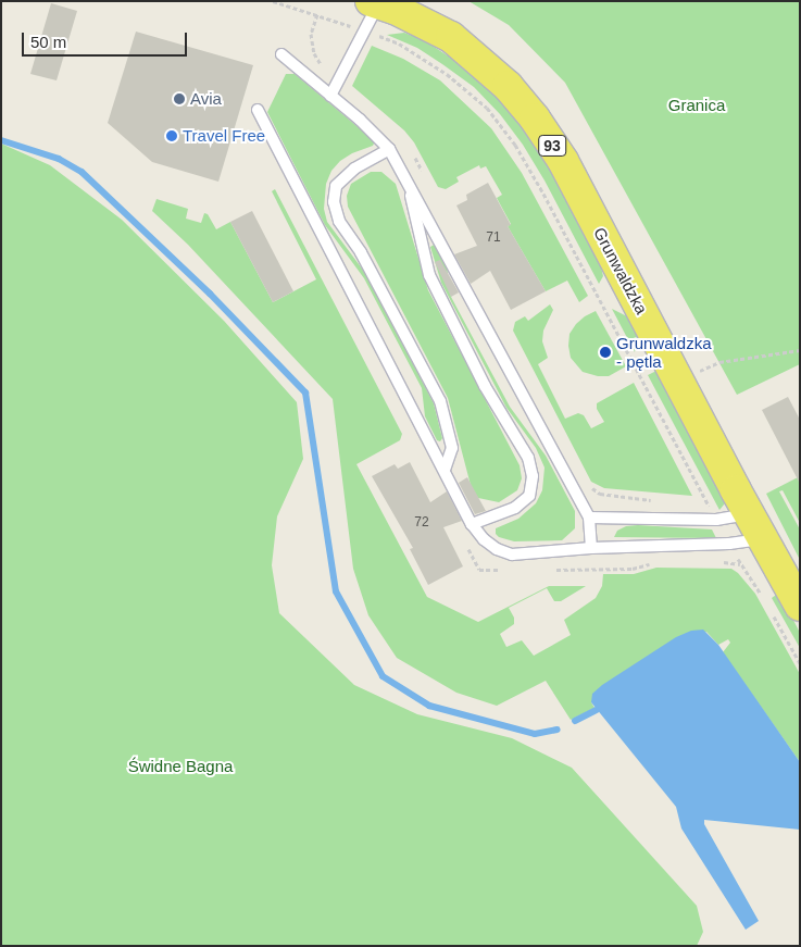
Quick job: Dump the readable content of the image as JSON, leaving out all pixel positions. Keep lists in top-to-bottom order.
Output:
{
  "streets": {
    "main road": ["93", "Grunwaldzka"]
  },
  "parks": ["Granica", "Świdne Bagna"],
  "places": ["Avia", "Travel Free", "Grunwaldzka - pętla"],
  "house_numbers": ["71", "72"],
  "scale_bar": "50 m"
}
